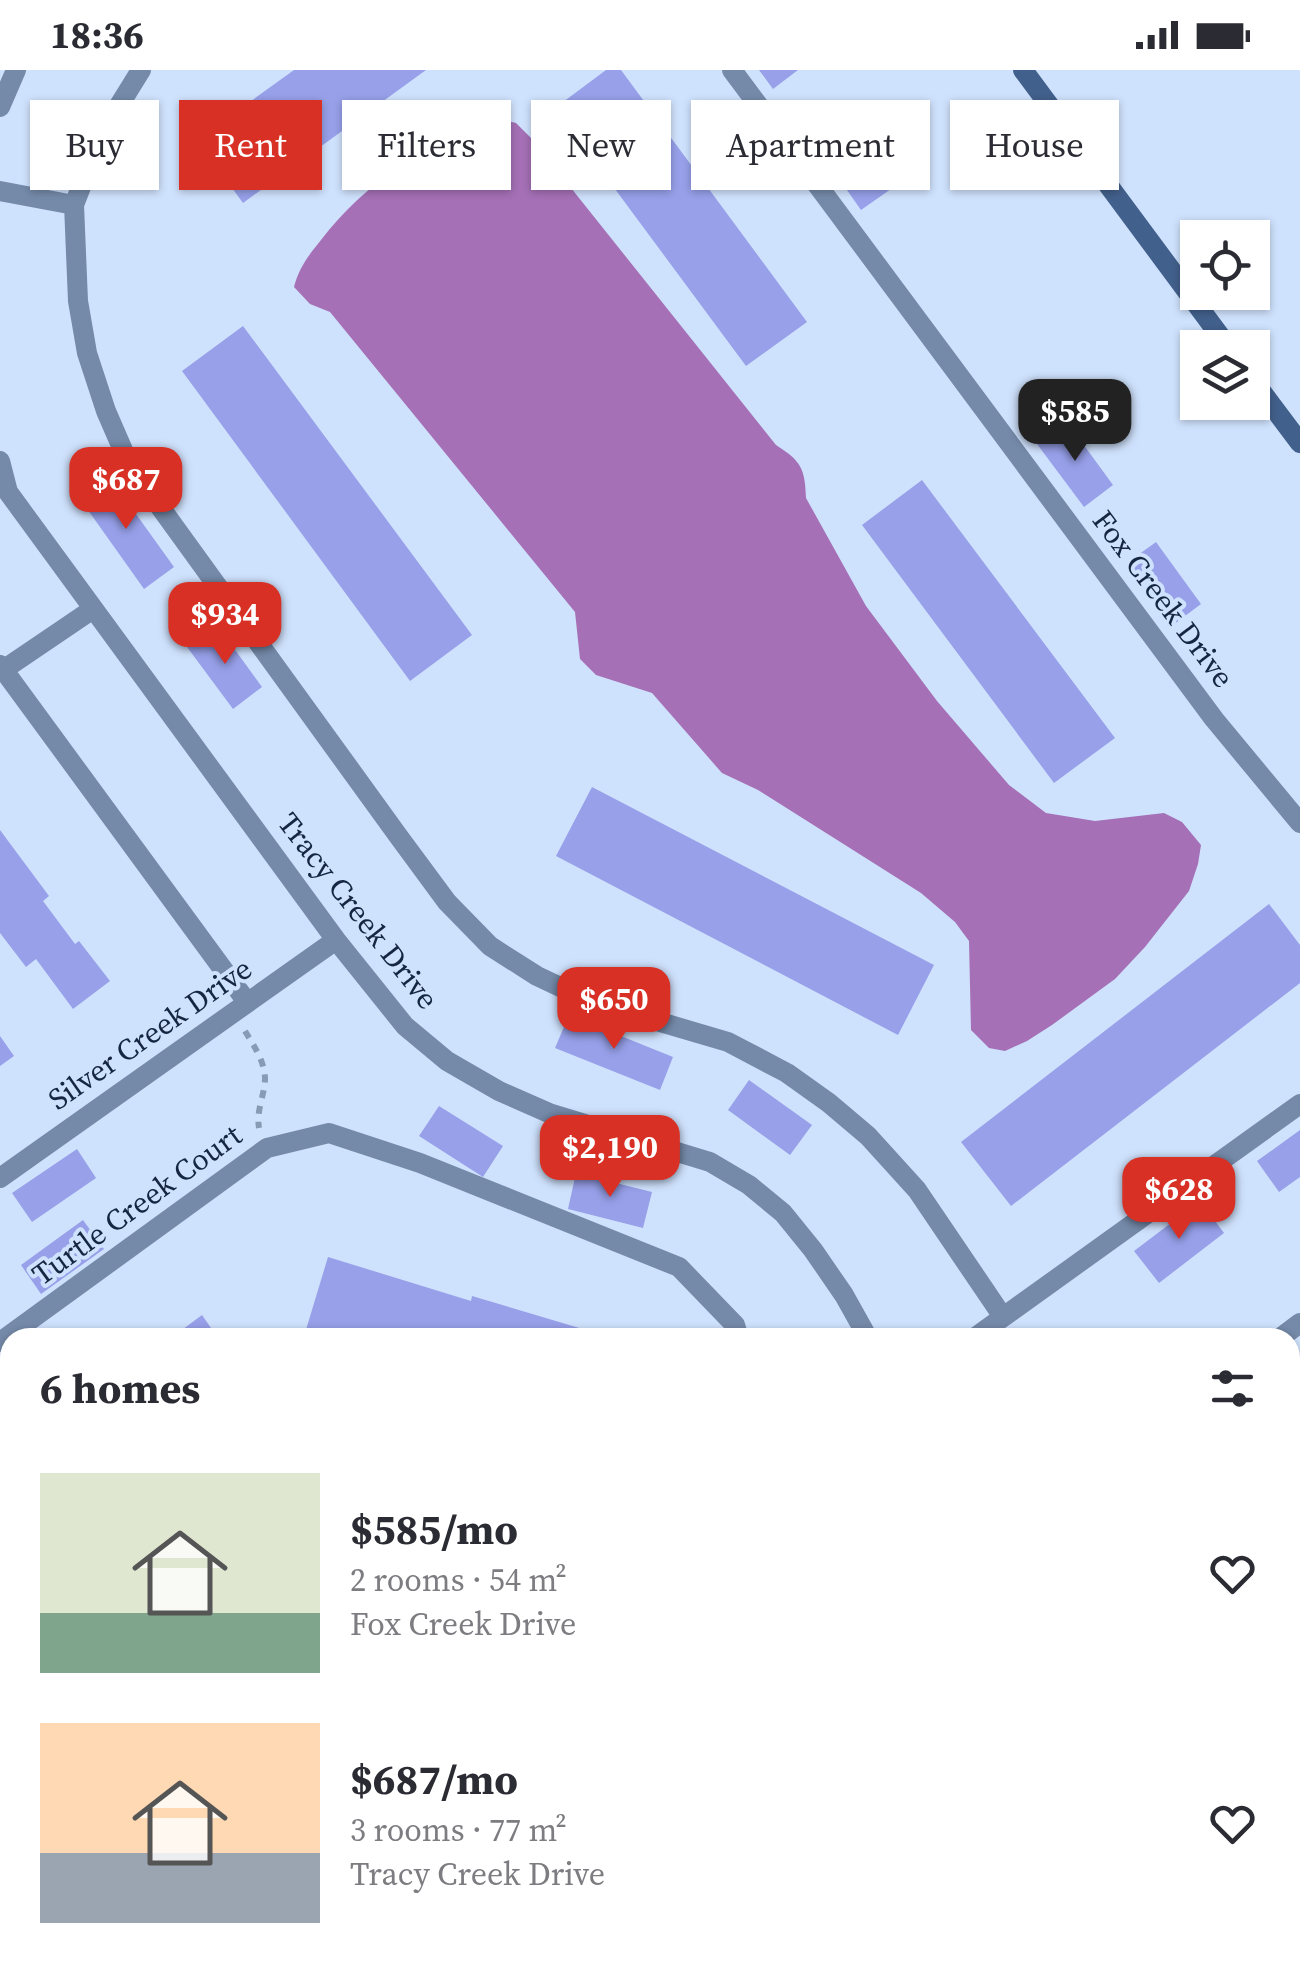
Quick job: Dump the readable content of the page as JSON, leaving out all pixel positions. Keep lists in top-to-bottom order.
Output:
{
  "streets": {
    "street": [
      "Fox Creek Drive",
      "Tracy Creek Drive",
      "Silver Creek Drive",
      "Turtle Creek Court"
    ]
  },
  "crossings": [
    ["Tracy Creek Drive", "Silver Creek Drive"]
  ],
  "page": {
    "status": "18:36",
    "chip": [
      "Buy",
      "Rent",
      "Filters",
      "New",
      "Apartment",
      "House"
    ],
    "price": [
      "$585",
      "$687",
      "$934",
      "$650",
      "$2,190",
      "$628"
    ],
    "heading": "6 homes",
    "list": [
      {
        "name": "$585/mo",
        "note": "2 rooms · 54 m² · Fox Creek Drive"
      },
      {
        "name": "$687/mo",
        "note": "3 rooms · 77 m² · Tracy Creek Drive"
      }
    ]
  }
}
